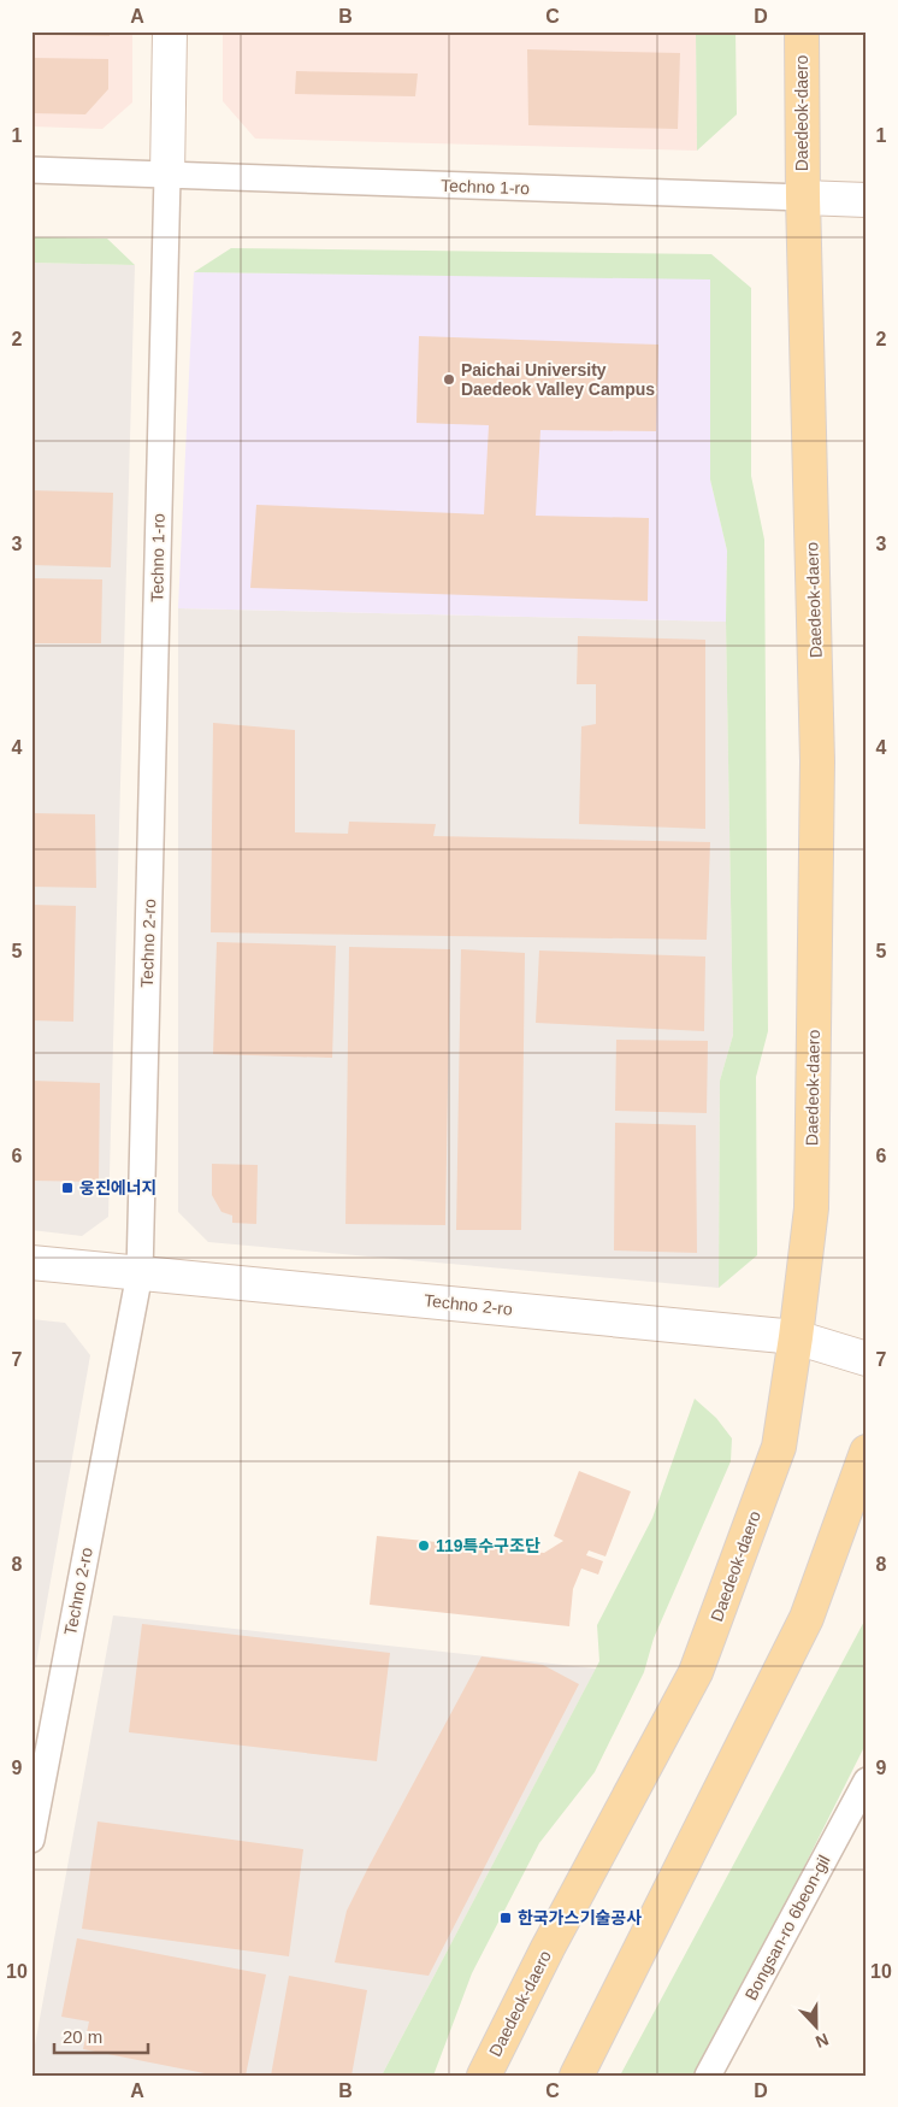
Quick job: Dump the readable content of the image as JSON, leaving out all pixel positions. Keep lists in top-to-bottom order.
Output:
{
  "streets": {
    "main road": ["Daedeok-daero", "Techno 1-ro", "Techno 2-ro"],
    "street": ["Bongsan-ro 6beon-gil"]
  },
  "crossings": [
    ["Daedeok-daero", "Techno 1-ro"],
    ["Daedeok-daero", "Techno 2-ro"],
    ["Techno 1-ro", "Techno 2-ro"]
  ],
  "places": {
    "other": ["Paichai University Daedeok Valley Campus", "119특수구조단"],
    "transit": ["웅진에너지", "한국가스기술공사"]
  },
  "scale_bar": "20 m",
  "north": "bottom",
  "grid": {
    "columns": [
      "A",
      "B",
      "C",
      "D"
    ],
    "rows": [
      "1",
      "2",
      "3",
      "4",
      "5",
      "6",
      "7",
      "8",
      "9",
      "10"
    ]
  }
}
